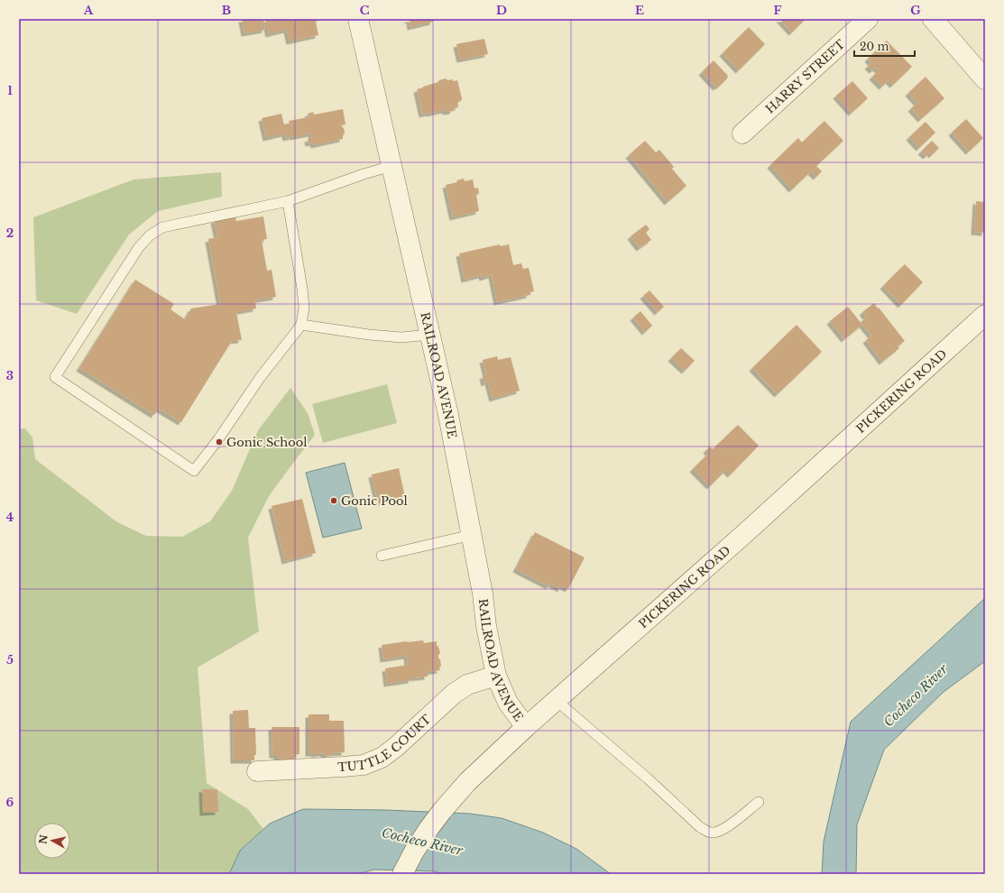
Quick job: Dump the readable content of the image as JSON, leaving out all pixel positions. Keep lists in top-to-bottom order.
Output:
{
  "streets": {
    "street": [
      "HARRY STREET",
      "RAILROAD AVENUE",
      "PICKERING ROAD",
      "TUTTLE COURT"
    ]
  },
  "crossings": [
    ["RAILROAD AVENUE", "PICKERING ROAD"],
    ["RAILROAD AVENUE", "TUTTLE COURT"]
  ],
  "water": ["Cocheco River"],
  "places": ["Gonic School", "Gonic Pool"],
  "scale_bar": "20 m",
  "north": "left",
  "grid": {
    "columns": [
      "A",
      "B",
      "C",
      "D",
      "E",
      "F",
      "G"
    ],
    "rows": [
      "1",
      "2",
      "3",
      "4",
      "5",
      "6"
    ]
  }
}
